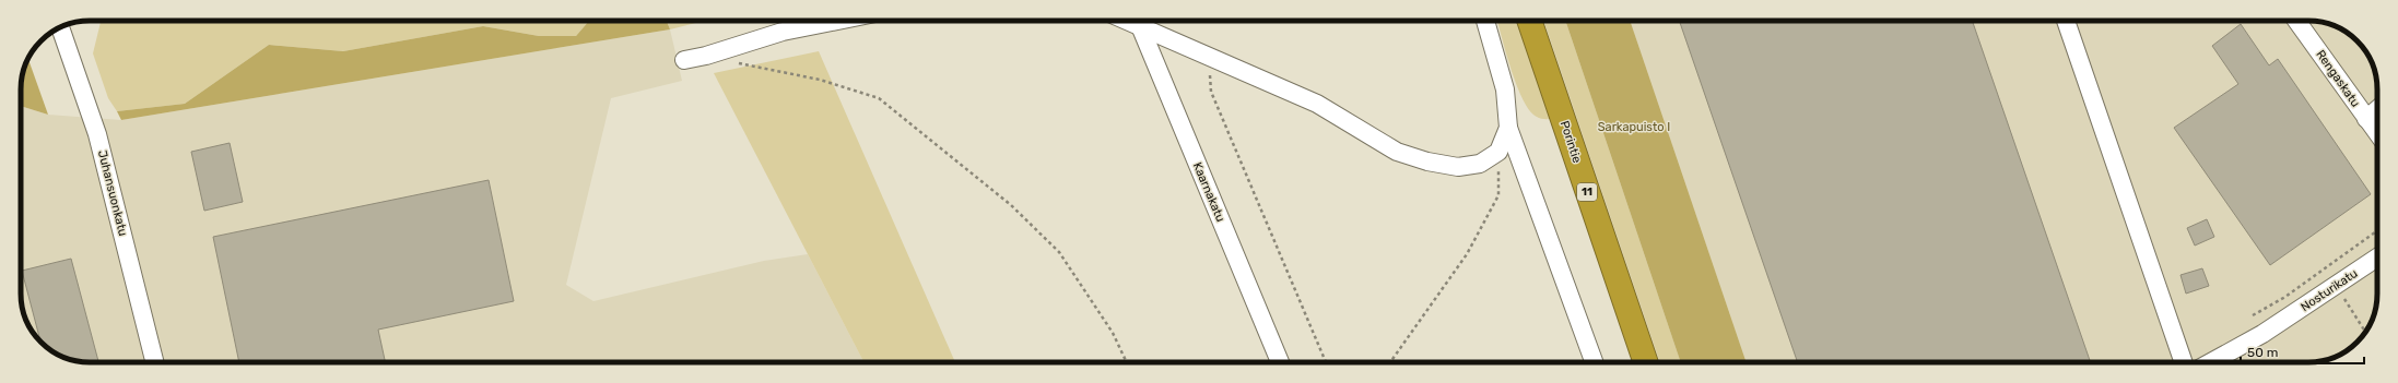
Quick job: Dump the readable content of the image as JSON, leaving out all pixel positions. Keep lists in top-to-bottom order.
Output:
{
  "streets": {
    "highway": ["Porintie", "11"],
    "street": [
      "Rengaskatu",
      "Kaarnakatu",
      "Juhansuonkatu",
      "Nosturikatu"
    ]
  },
  "parks": ["Sarkapuisto I"],
  "scale_bar": "50 m"
}
